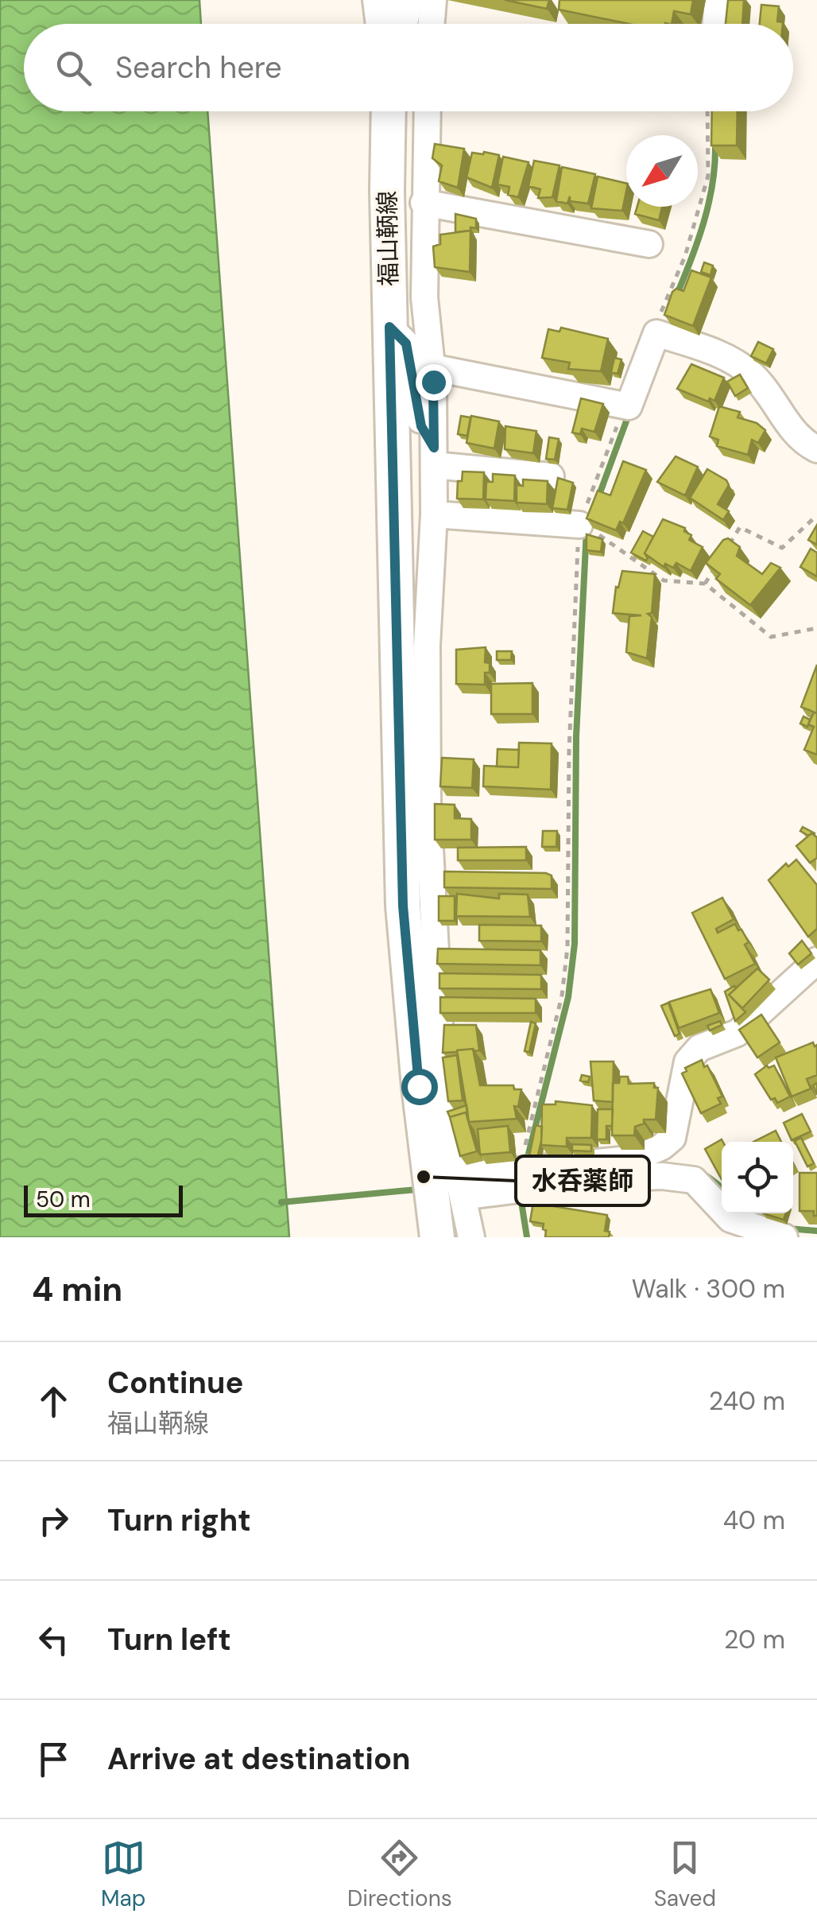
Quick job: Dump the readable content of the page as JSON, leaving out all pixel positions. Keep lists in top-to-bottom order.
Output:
{
  "streets": {
    "main road": ["福山鞆線"]
  },
  "places": ["水呑薬師"],
  "scale_bar": "50 m",
  "north": "bottom left",
  "page": {
    "search": "Search here",
    "scale": "50 m",
    "heading": ["4 min", "Walk · 300 m"],
    "list": [
      ["Continue", "福山鞆線", "240 m"],
      ["Turn right", "40 m"],
      ["Turn left", "20 m"],
      "Arrive at destination"
    ],
    "nav": ["Map", "Directions", "Saved"]
  }
}
